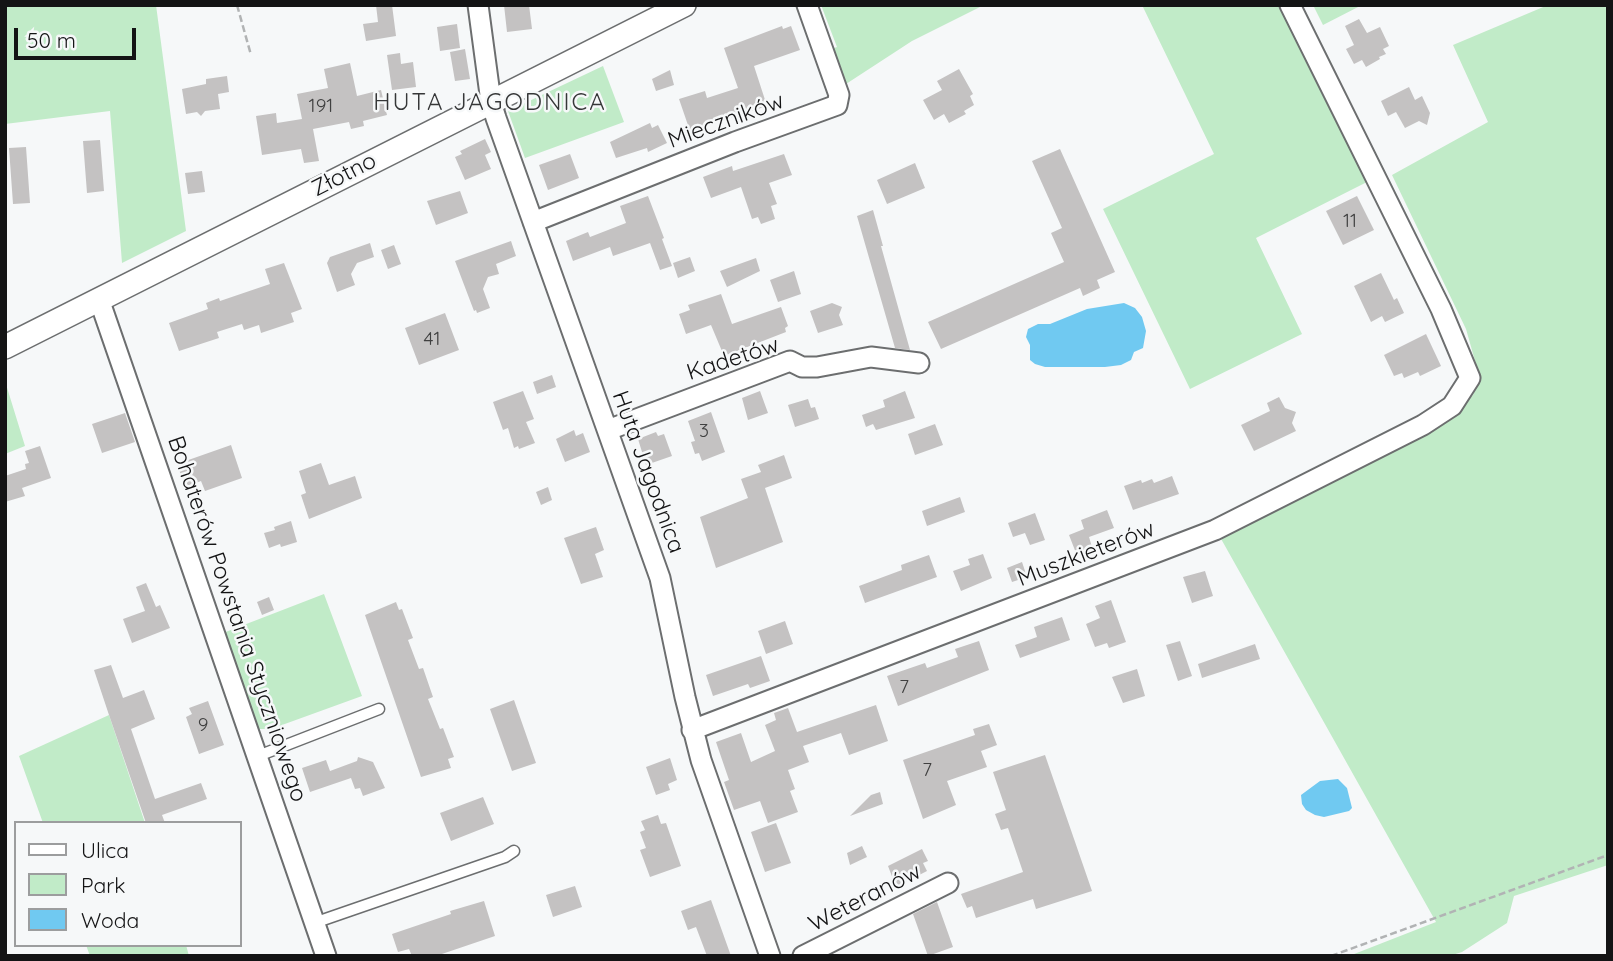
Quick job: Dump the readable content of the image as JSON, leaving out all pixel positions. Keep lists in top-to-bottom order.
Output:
{
  "streets": {
    "street": [
      "Mieczników",
      "Złotno",
      "Kadetów",
      "Huta Jagodnica",
      "Muszkieterów",
      "Bohaterów Powstania Styczniowego",
      "Weteranów"
    ]
  },
  "crossings": [
    ["Mieczników", "Huta Jagodnica"],
    ["Złotno", "Huta Jagodnica"],
    ["Złotno", "Bohaterów Powstania Styczniowego"],
    ["Kadetów", "Huta Jagodnica"],
    ["Huta Jagodnica", "Muszkieterów"]
  ],
  "districts": ["HUTA JAGODNICA"],
  "house_numbers": [
    "191",
    "11",
    "41",
    "3",
    "7",
    "9",
    "7"
  ],
  "legend": ["Ulica", "Park", "Woda"],
  "scale_bar": "50 m"
}
